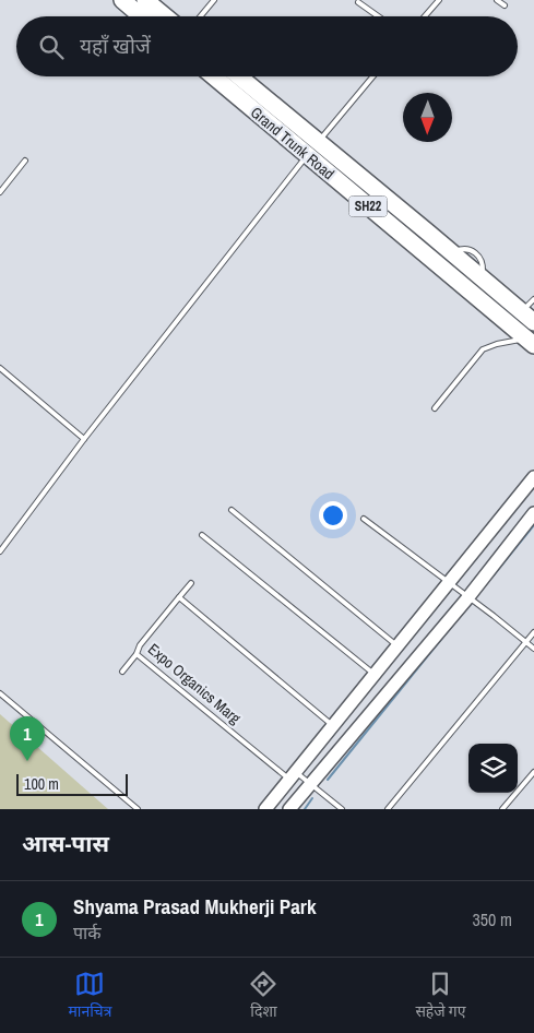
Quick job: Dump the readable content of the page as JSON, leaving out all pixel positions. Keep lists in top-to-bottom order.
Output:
{
  "streets": {
    "highway": ["Grand Trunk Road", "SH22"],
    "lane": ["Expo Organics Marg"]
  },
  "scale_bar": "100 m",
  "north": "bottom",
  "page": {
    "search": "यहाँ खोजें",
    "pins": "1",
    "scale": "100 m",
    "heading": "आस-पास",
    "list": [
      {
        "mark": "1",
        "name": "Shyama Prasad Mukherji Park",
        "note": "पार्क",
        "value": "350 m"
      }
    ],
    "nav": ["मानचित्र", "दिशा", "सहेजे गए"]
  }
}
